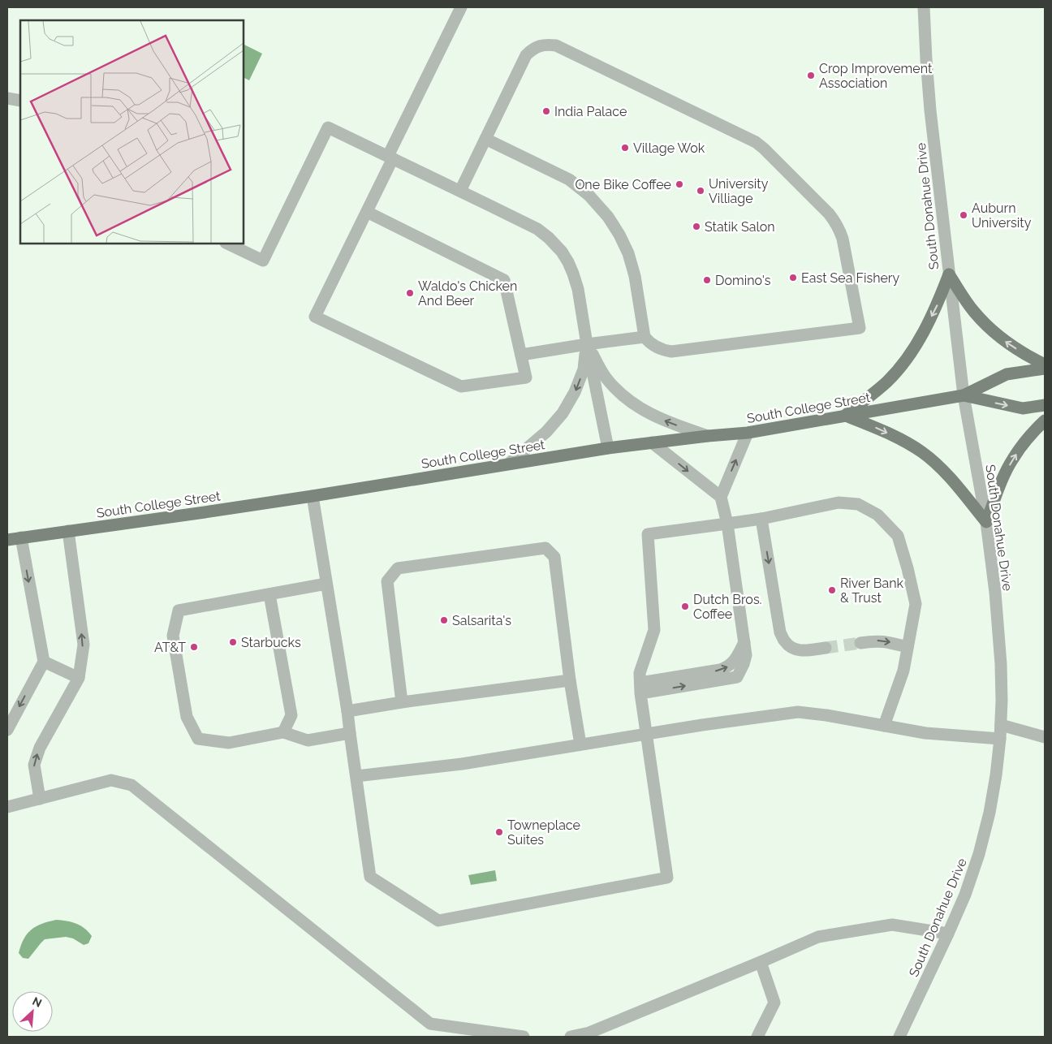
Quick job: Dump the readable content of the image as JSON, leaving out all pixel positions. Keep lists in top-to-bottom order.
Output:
{
  "streets": {
    "main road": ["South College Street"],
    "street": ["South Donahue Drive"]
  },
  "crossings": [
    ["South Donahue Drive", "South College Street"]
  ],
  "places": [
    "Crop Improvement Association",
    "India Palace",
    "Village Wok",
    "One Bike Coffee",
    "University Villiage",
    "Auburn University",
    "Statik Salon",
    "East Sea Fishery",
    "Domino's",
    "Waldo's Chicken And Beer",
    "River Bank & Trust",
    "Dutch Bros. Coffee",
    "Salsarita's",
    "Starbucks",
    "AT&T",
    "Towneplace Suites"
  ],
  "north": "top right"
}
